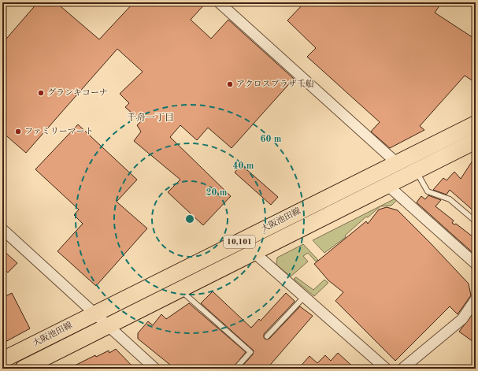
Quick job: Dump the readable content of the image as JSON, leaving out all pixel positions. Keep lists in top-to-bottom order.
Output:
{
  "streets": {
    "main road": ["大阪池田線", "10,101"]
  },
  "districts": ["千舟一丁目"],
  "places": ["アクロスプラザ千船", "グランキコーナ", "ファミリーマート"],
  "rings": ["60 m", "40 m", "20 m"]
}
